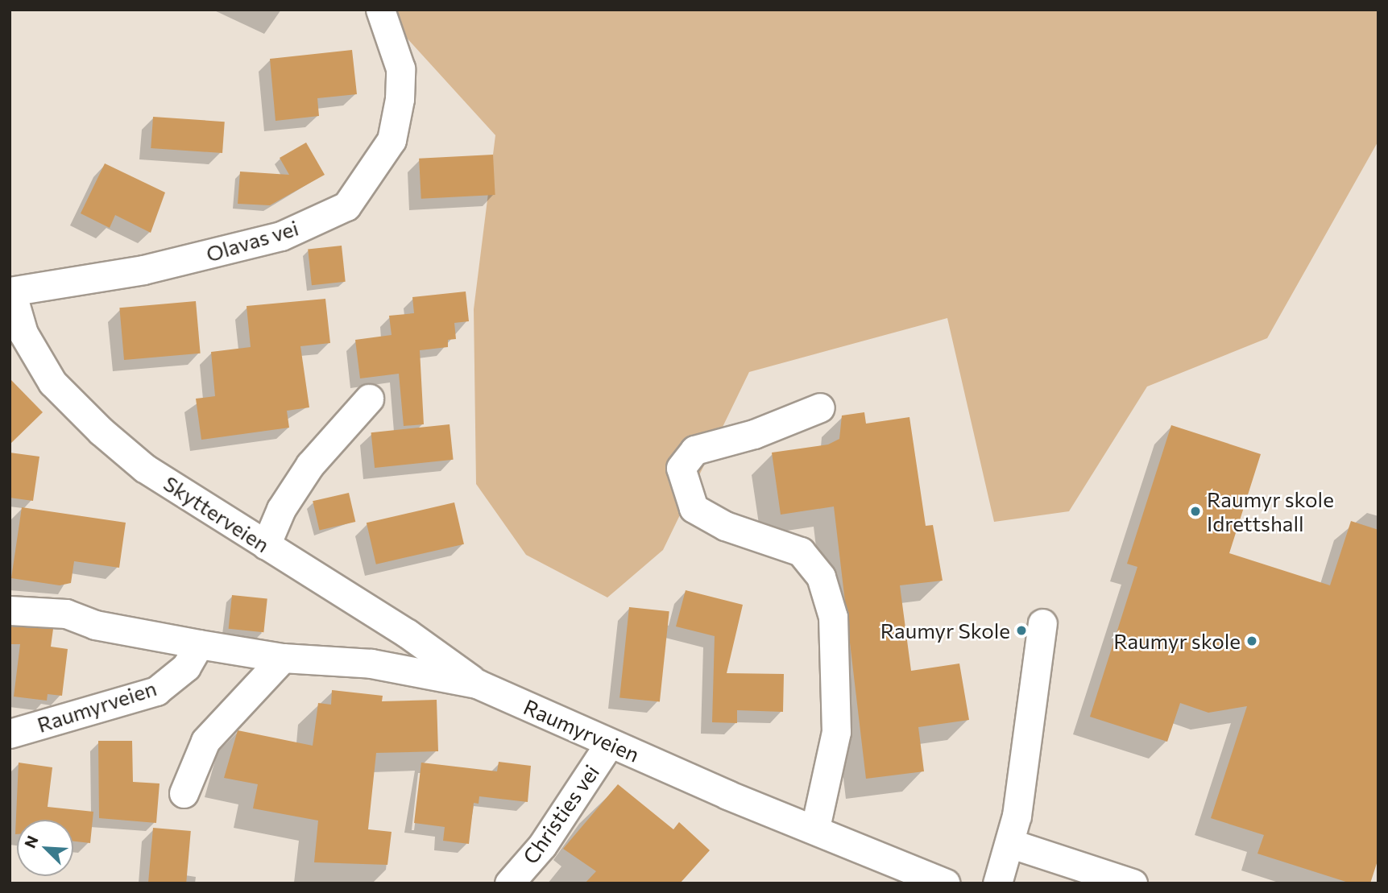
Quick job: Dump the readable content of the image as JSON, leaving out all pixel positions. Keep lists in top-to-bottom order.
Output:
{
  "streets": {
    "street": [
      "Olavas vei",
      "Skytterveien",
      "Raumyrveien",
      "Christies vei"
    ]
  },
  "crossings": [
    ["Olavas vei", "Skytterveien"],
    ["Skytterveien", "Raumyrveien"],
    ["Raumyrveien", "Christies vei"]
  ],
  "places": ["Raumyr skole Idrettshall", "Raumyr Skole", "Raumyr skole"],
  "north": "top left"
}
